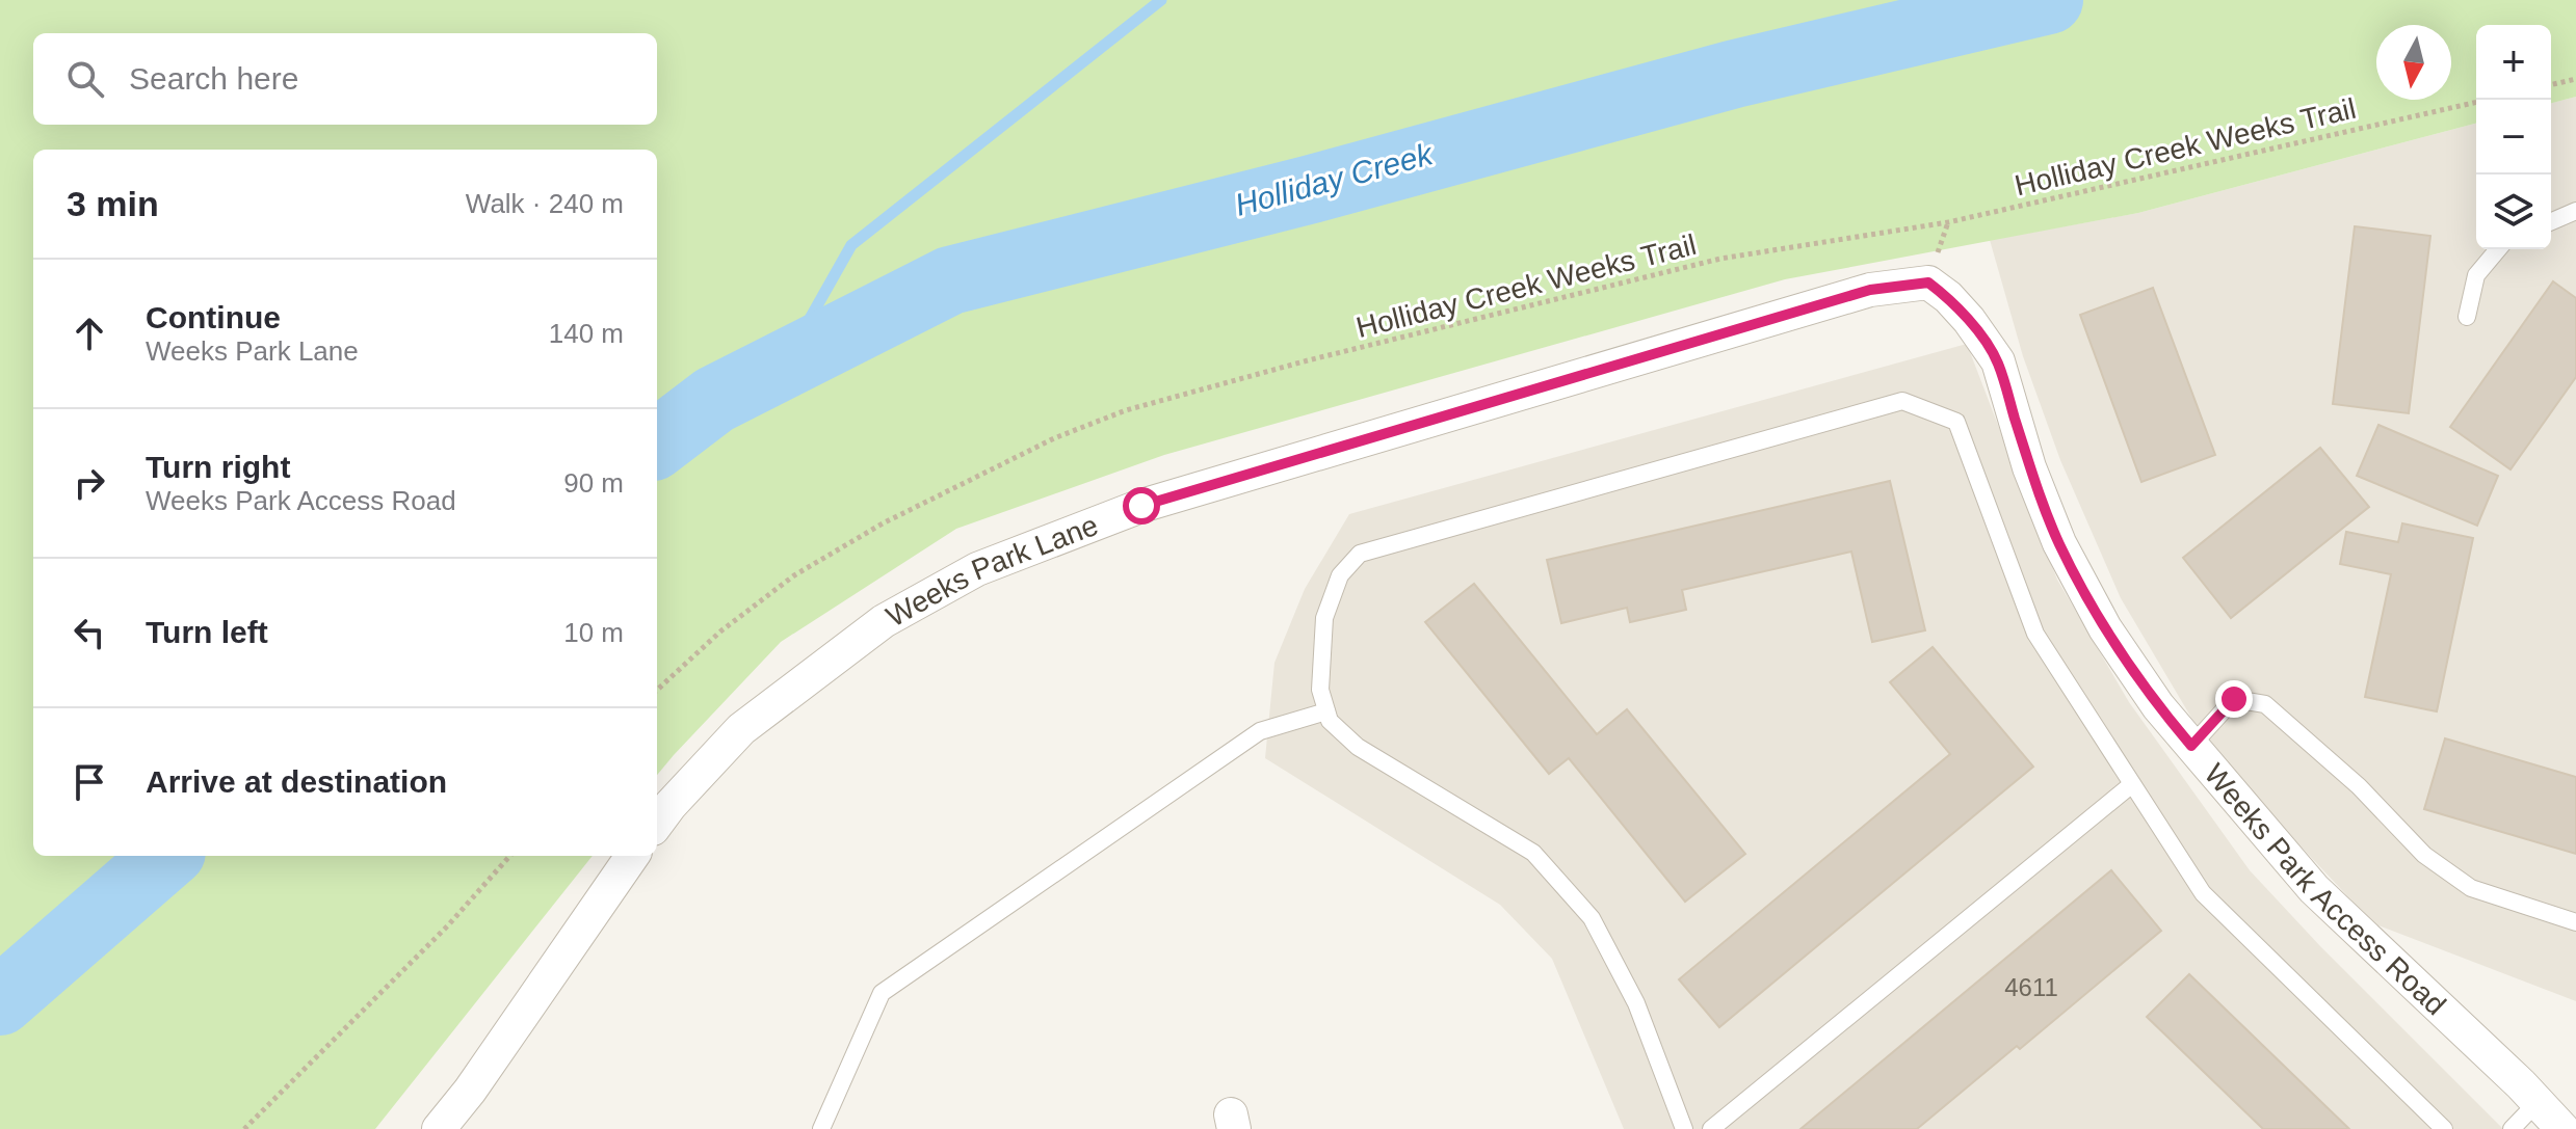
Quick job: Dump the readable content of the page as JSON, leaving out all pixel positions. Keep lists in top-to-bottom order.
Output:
{
  "streets": {
    "street": ["Weeks Park Lane", "Weeks Park Access Road"],
    "path": ["Holliday Creek Weeks Trail"]
  },
  "crossings": [
    ["Weeks Park Lane", "Weeks Park Access Road"]
  ],
  "water": ["Holliday Creek"],
  "house_numbers": ["4611"],
  "north": "bottom",
  "page": {
    "map_buttons": ["+", "−"],
    "search": "Search here",
    "heading": ["3 min", "Walk · 240 m"],
    "list": [
      ["Continue", "Weeks Park Lane", "140 m"],
      ["Turn right", "Weeks Park Access Road", "90 m"],
      ["Turn left", "10 m"],
      "Arrive at destination"
    ]
  }
}
